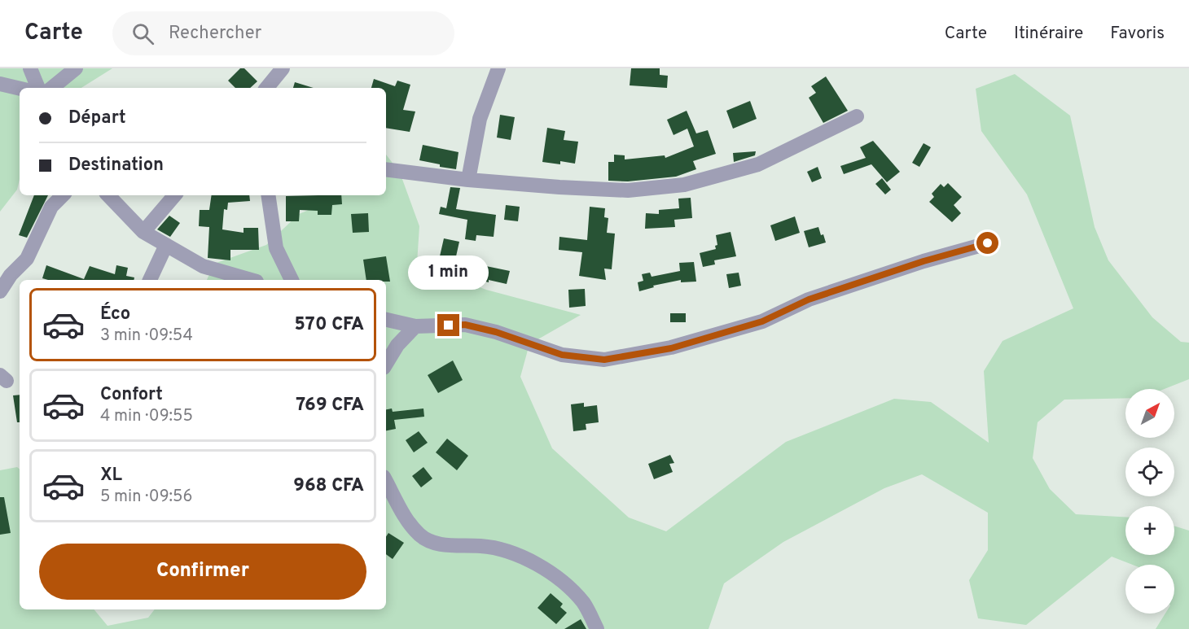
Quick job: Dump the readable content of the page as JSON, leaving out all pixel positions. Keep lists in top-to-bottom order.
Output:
{
  "north": "top right",
  "page": {
    "header": "Carte",
    "search": "Rechercher",
    "nav": ["Carte", "Itinéraire", "Favoris"],
    "banner": ["Départ", "Destination"],
    "bubble": "1 min",
    "list": [
      {
        "name": "Éco",
        "note": "3 min · 09:54",
        "value": "570 CFA"
      },
      {
        "name": "Confort",
        "note": "4 min · 09:55",
        "value": "769 CFA"
      },
      {
        "name": "XL",
        "note": "5 min · 09:56",
        "value": "968 CFA"
      }
    ],
    "map_buttons": ["+", "−"],
    "buttons": "Confirmer"
  }
}
